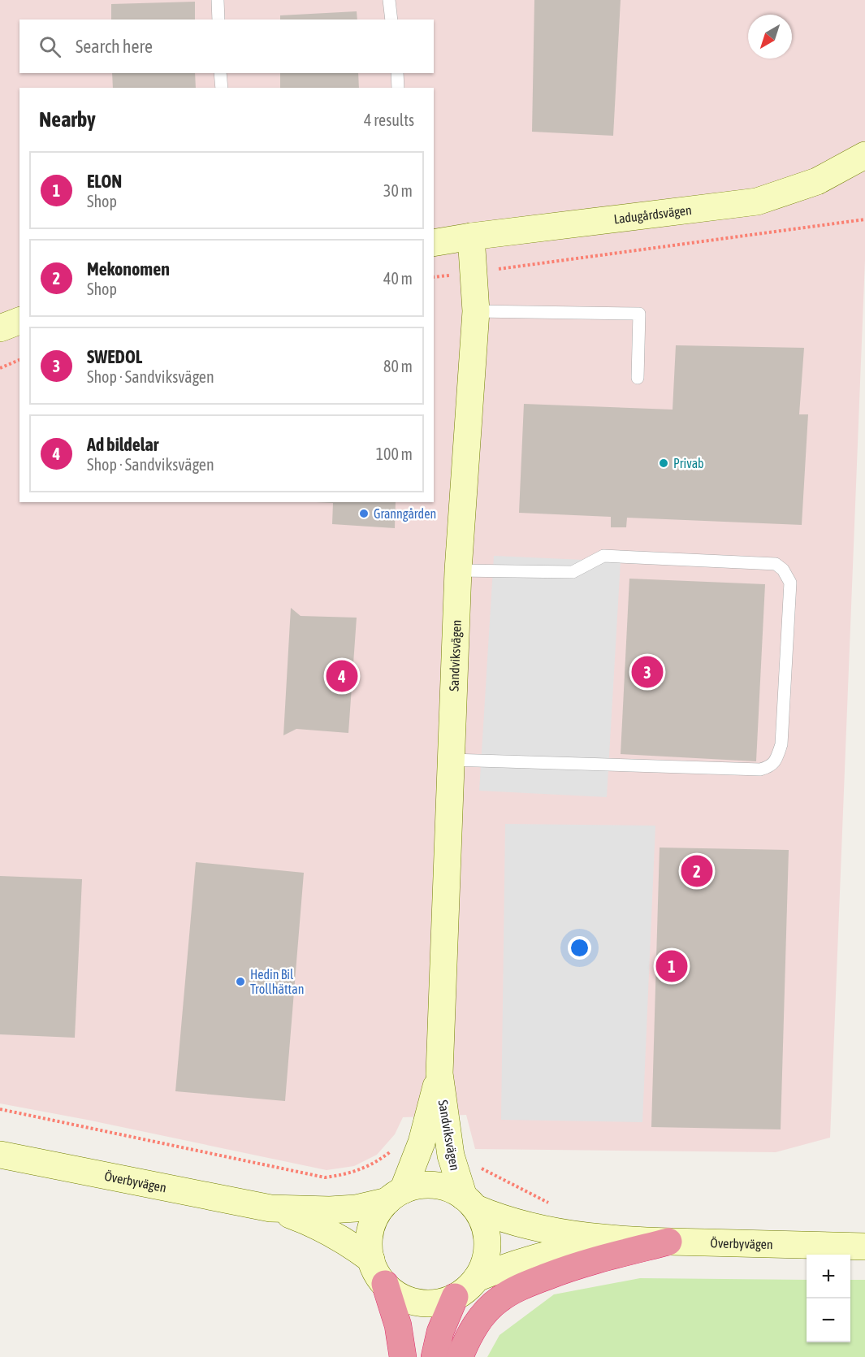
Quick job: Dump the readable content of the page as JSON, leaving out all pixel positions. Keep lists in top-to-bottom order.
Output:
{
  "streets": {
    "street": ["Ladugårdsvägen", "Sandviksvägen", "Överbyvägen"]
  },
  "crossings": [
    ["Ladugårdsvägen", "Sandviksvägen"],
    ["Sandviksvägen", "Överbyvägen"]
  ],
  "places": ["Privab", "Granngården", "Hedin Bil Trollhättan"],
  "north": "bottom left",
  "page": {
    "search": "Search here",
    "heading": ["Nearby", "4 results"],
    "list": [
      {
        "mark": "1",
        "name": "ELON",
        "note": "Shop",
        "value": "30 m"
      },
      {
        "mark": "2",
        "name": "Mekonomen",
        "note": "Shop",
        "value": "40 m"
      },
      {
        "mark": "3",
        "name": "SWEDOL",
        "note": "Shop · Sandviksvägen",
        "value": "80 m"
      },
      {
        "mark": "4",
        "name": "Ad bildelar",
        "note": "Shop · Sandviksvägen",
        "value": "100 m"
      }
    ],
    "pins": [
      "3",
      "4",
      "2",
      "1"
    ],
    "map_buttons": ["+", "−"]
  }
}
